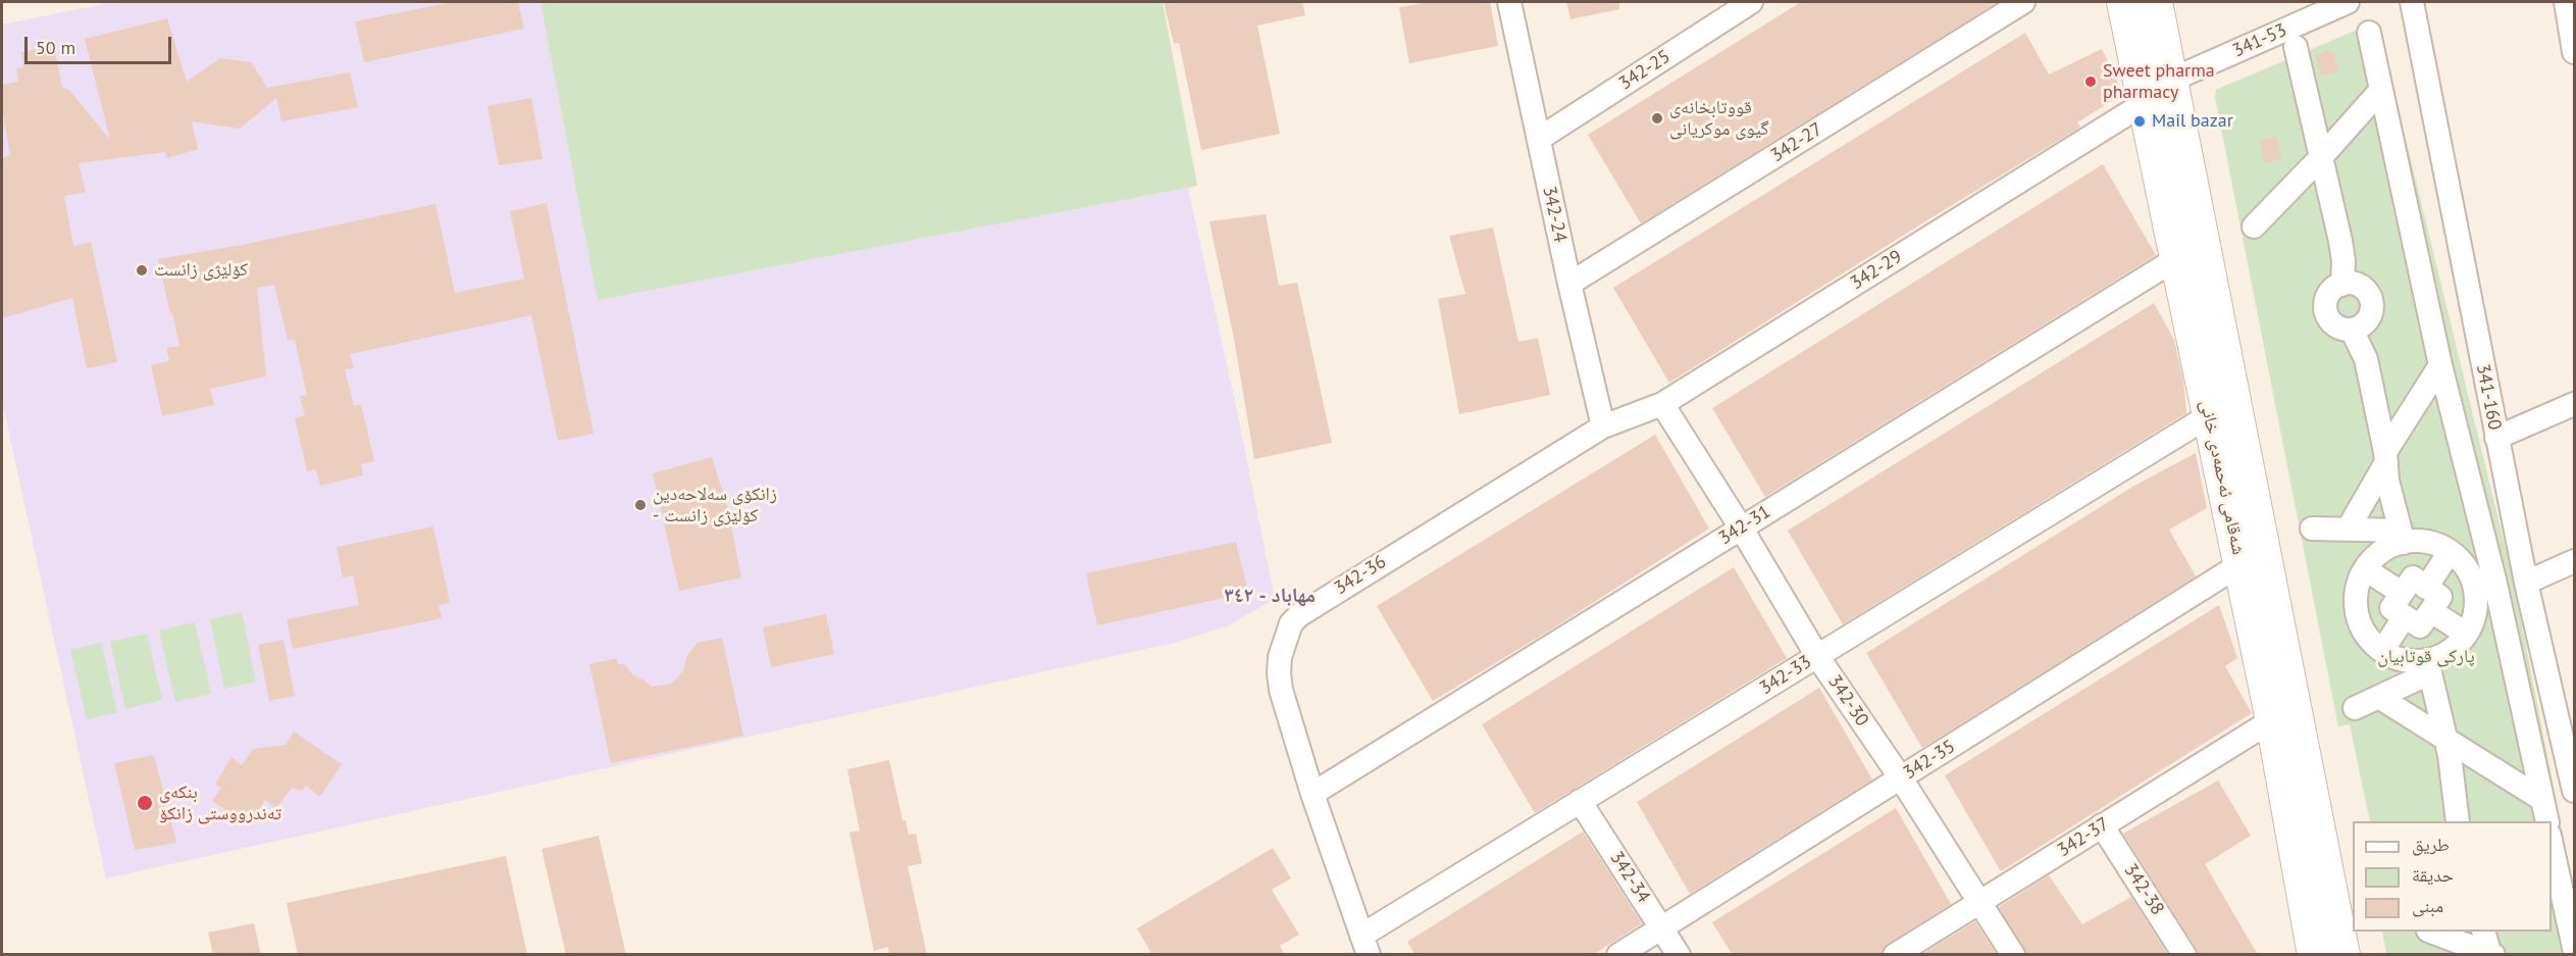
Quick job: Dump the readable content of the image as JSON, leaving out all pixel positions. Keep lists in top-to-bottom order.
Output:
{
  "streets": {
    "main road": ["شەقامی ئەحمەدی خانی"],
    "street": [
      "341-53",
      "342-25",
      "342-27",
      "342-24",
      "342-29",
      "341-160",
      "342-31",
      "342-36",
      "342-33",
      "342-30",
      "342-35",
      "342-37",
      "342-34",
      "342-38"
    ]
  },
  "crossings": [
    ["341-53", "شەقامی ئەحمەدی خانی"],
    ["342-25", "342-24"],
    ["342-27", "342-24"],
    ["342-24", "342-29"],
    ["342-24", "342-36"],
    ["342-29", "شەقامی ئەحمەدی خانی"],
    ["342-29", "342-36"],
    ["342-29", "342-30"],
    ["شەقامی ئەحمەدی خانی", "342-31"],
    ["شەقامی ئەحمەدی خانی", "342-33"],
    ["شەقامی ئەحمەدی خانی", "342-35"],
    ["شەقامی ئەحمەدی خانی", "342-37"],
    ["342-31", "342-36"],
    ["342-31", "342-30"],
    ["342-36", "342-33"],
    ["342-33", "342-30"],
    ["342-33", "342-34"],
    ["342-30", "342-35"],
    ["342-30", "342-37"],
    ["342-35", "342-34"],
    ["342-37", "342-38"]
  ],
  "districts": ["مهاباد - ٣٤٢"],
  "parks": ["پارکی قوتابیان"],
  "places": [
    "Sweet pharma pharmacy",
    "قووتابخانەی گيوی موكريانی",
    "Mail bazar",
    "کۆلێژی زانست",
    "زانکۆی سەلاحەدین - کۆلێژی زانست",
    "بنکەی تەندرووستی زانکۆ"
  ],
  "legend": ["طريق", "حديقة", "مبنى"],
  "scale_bar": "50 m"
}
